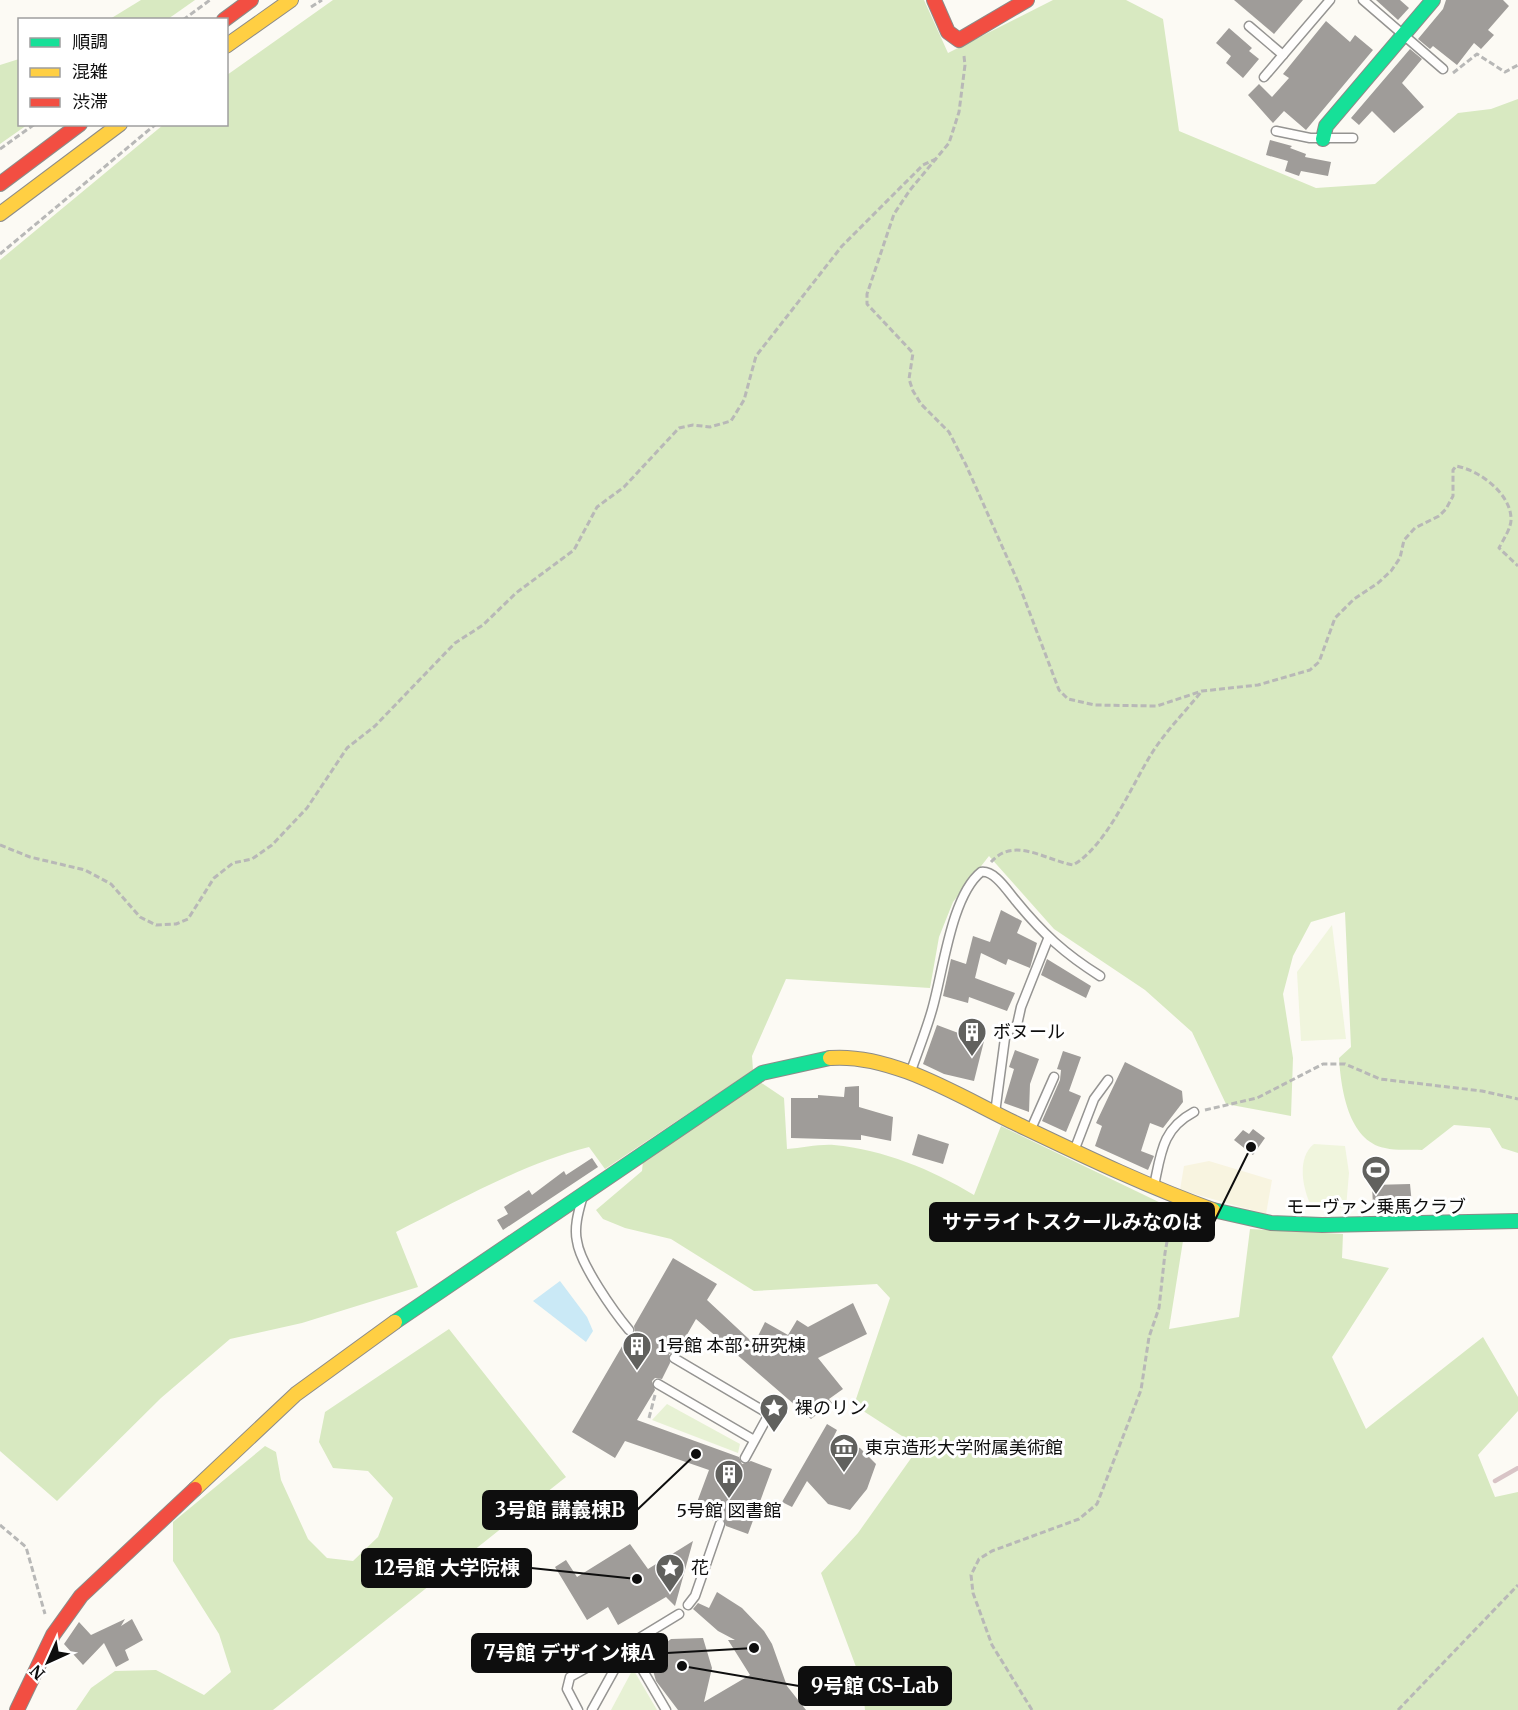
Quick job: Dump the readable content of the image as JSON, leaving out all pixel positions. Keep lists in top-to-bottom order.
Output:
{
  "places": {
    "building": ["ボヌール", "1号館 本部･研究棟", "5号館 図書館"],
    "other": [
      "サテライトスクールみなのは",
      "3号館 講義棟B",
      "12号館 大学院棟",
      "7号館 デザイン棟A",
      "9号館 CS-Lab"
    ],
    "sports": ["モーヴァン乗馬クラブ"],
    "place": ["裸のリン", "花"],
    "museum": ["東京造形大学附属美術館"]
  },
  "legend": ["順調", "混雑", "渋滞"],
  "north": "bottom left"
}
